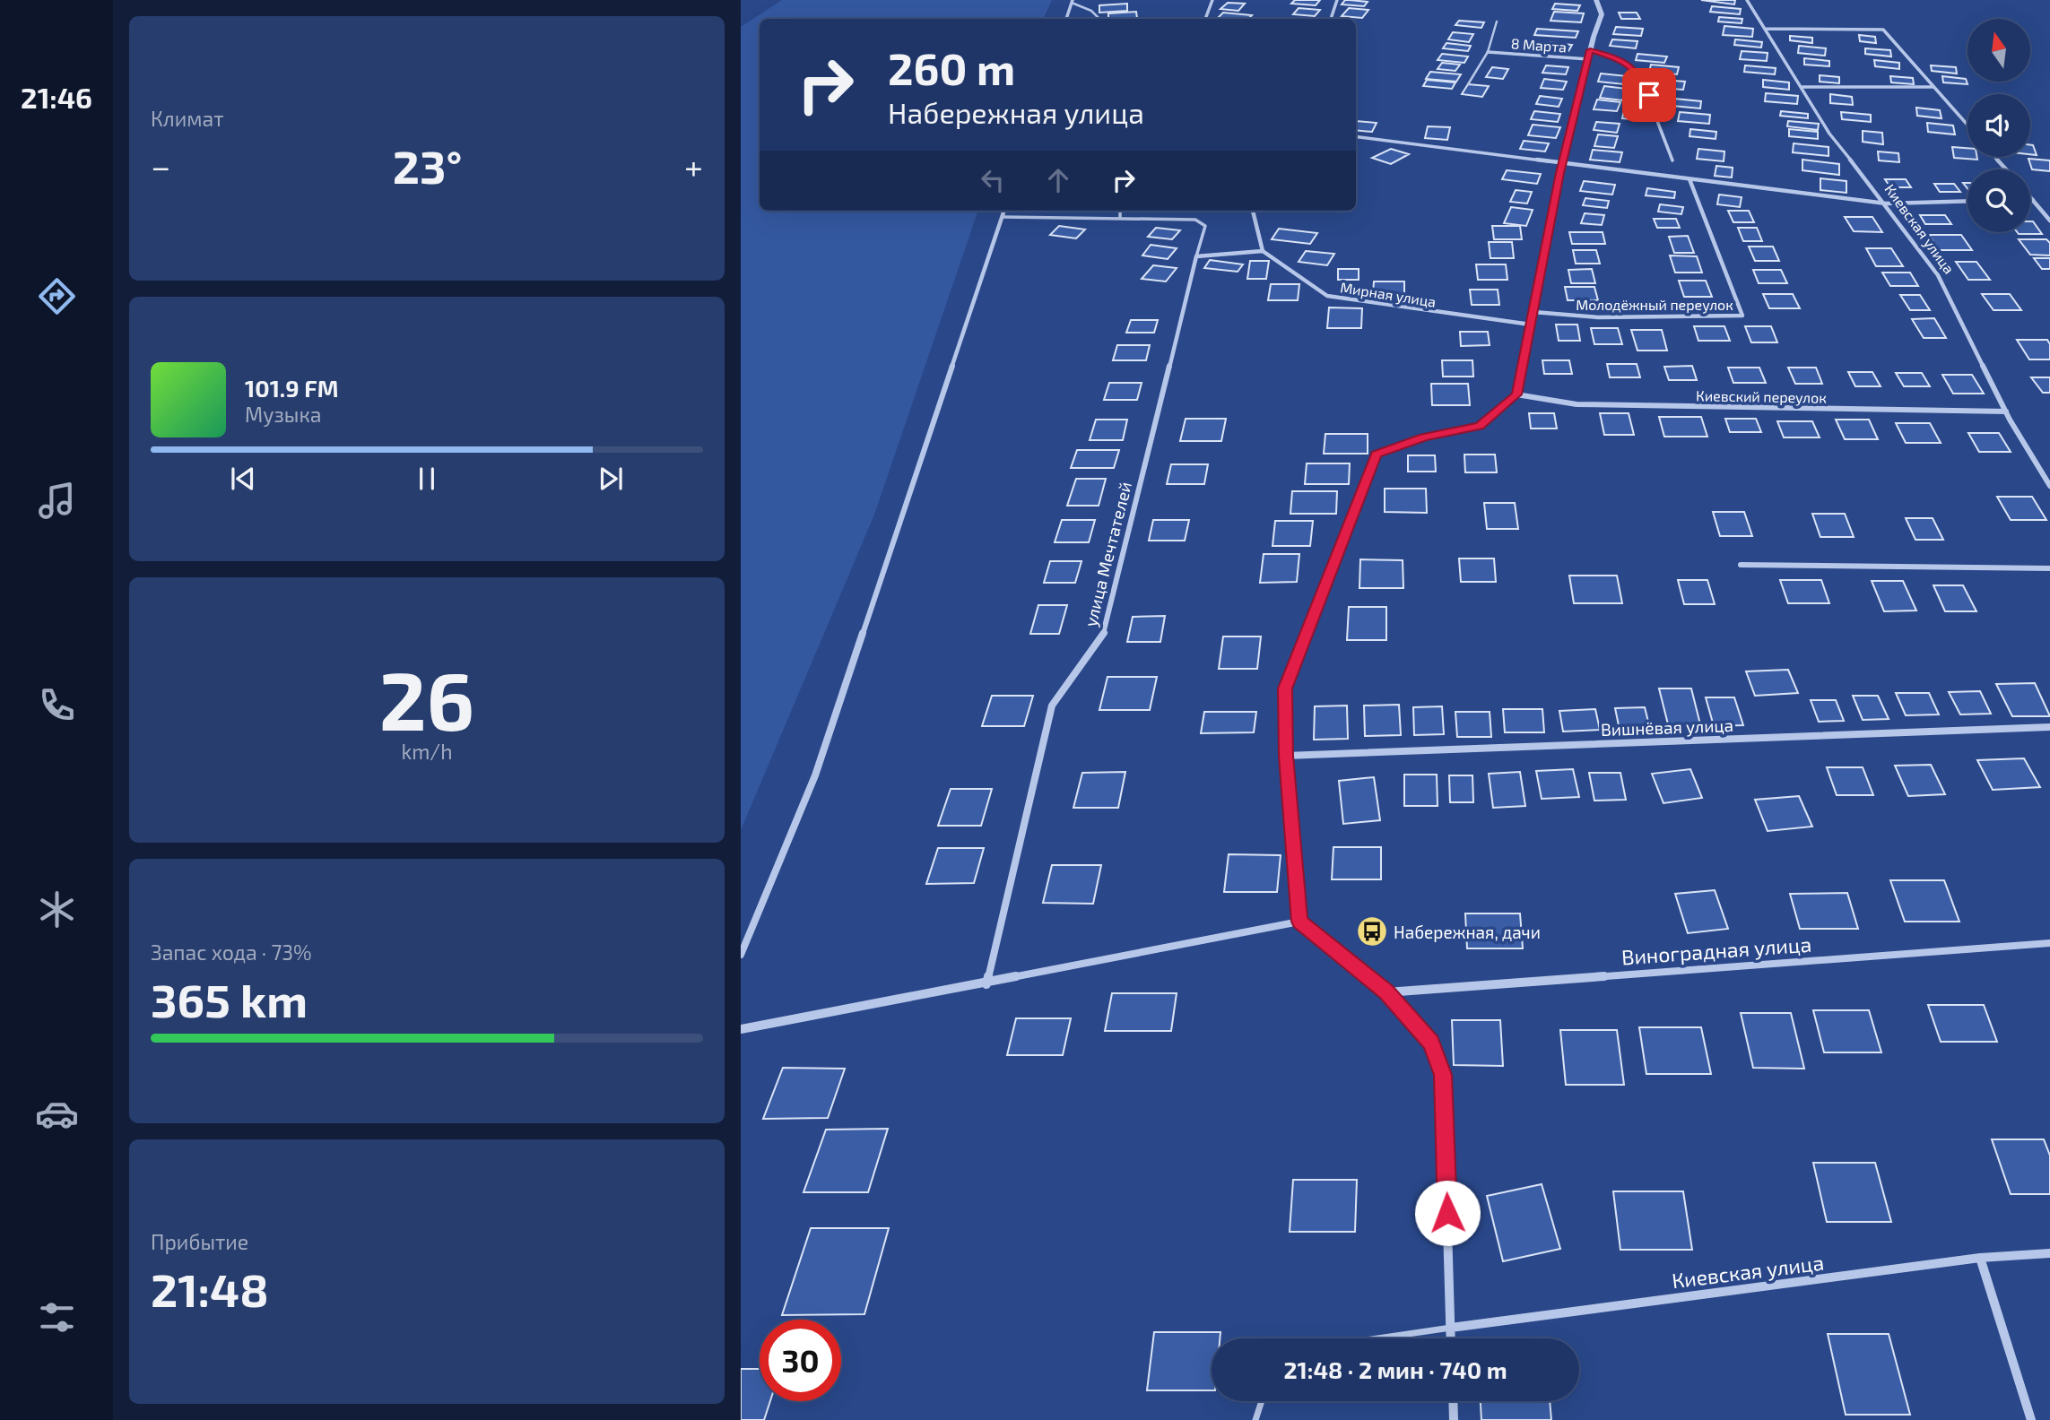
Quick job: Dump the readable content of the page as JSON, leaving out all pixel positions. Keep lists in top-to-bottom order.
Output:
{
  "streets": {
    "street": [
      "8 Марта",
      "Киевская улица",
      "Мирная улица",
      "Молодёжный переулок",
      "Киевский переулок",
      "улица Мечтателей",
      "Вишнёвая улица",
      "Виноградная улица"
    ]
  },
  "crossings": [
    ["Киевская улица", "Киевский переулок"]
  ],
  "places": {
    "bus stop": ["Набережная, дачи"]
  },
  "north": "top",
  "page": {
    "tabs": "21:46",
    "tile": [
      "Климат",
      ["26", "km/h"],
      ["Запас хода · 73%", "365 km"],
      ["Прибытие", "21:48"]
    ],
    "turn": ["260 m", "Набережная улица"],
    "heat": ["−", "23°", "+"],
    "song": ["101.9 FM", "Музыка"],
    "limit": "30",
    "trip": "21:48 · 2 мин · 740 m"
  }
}
